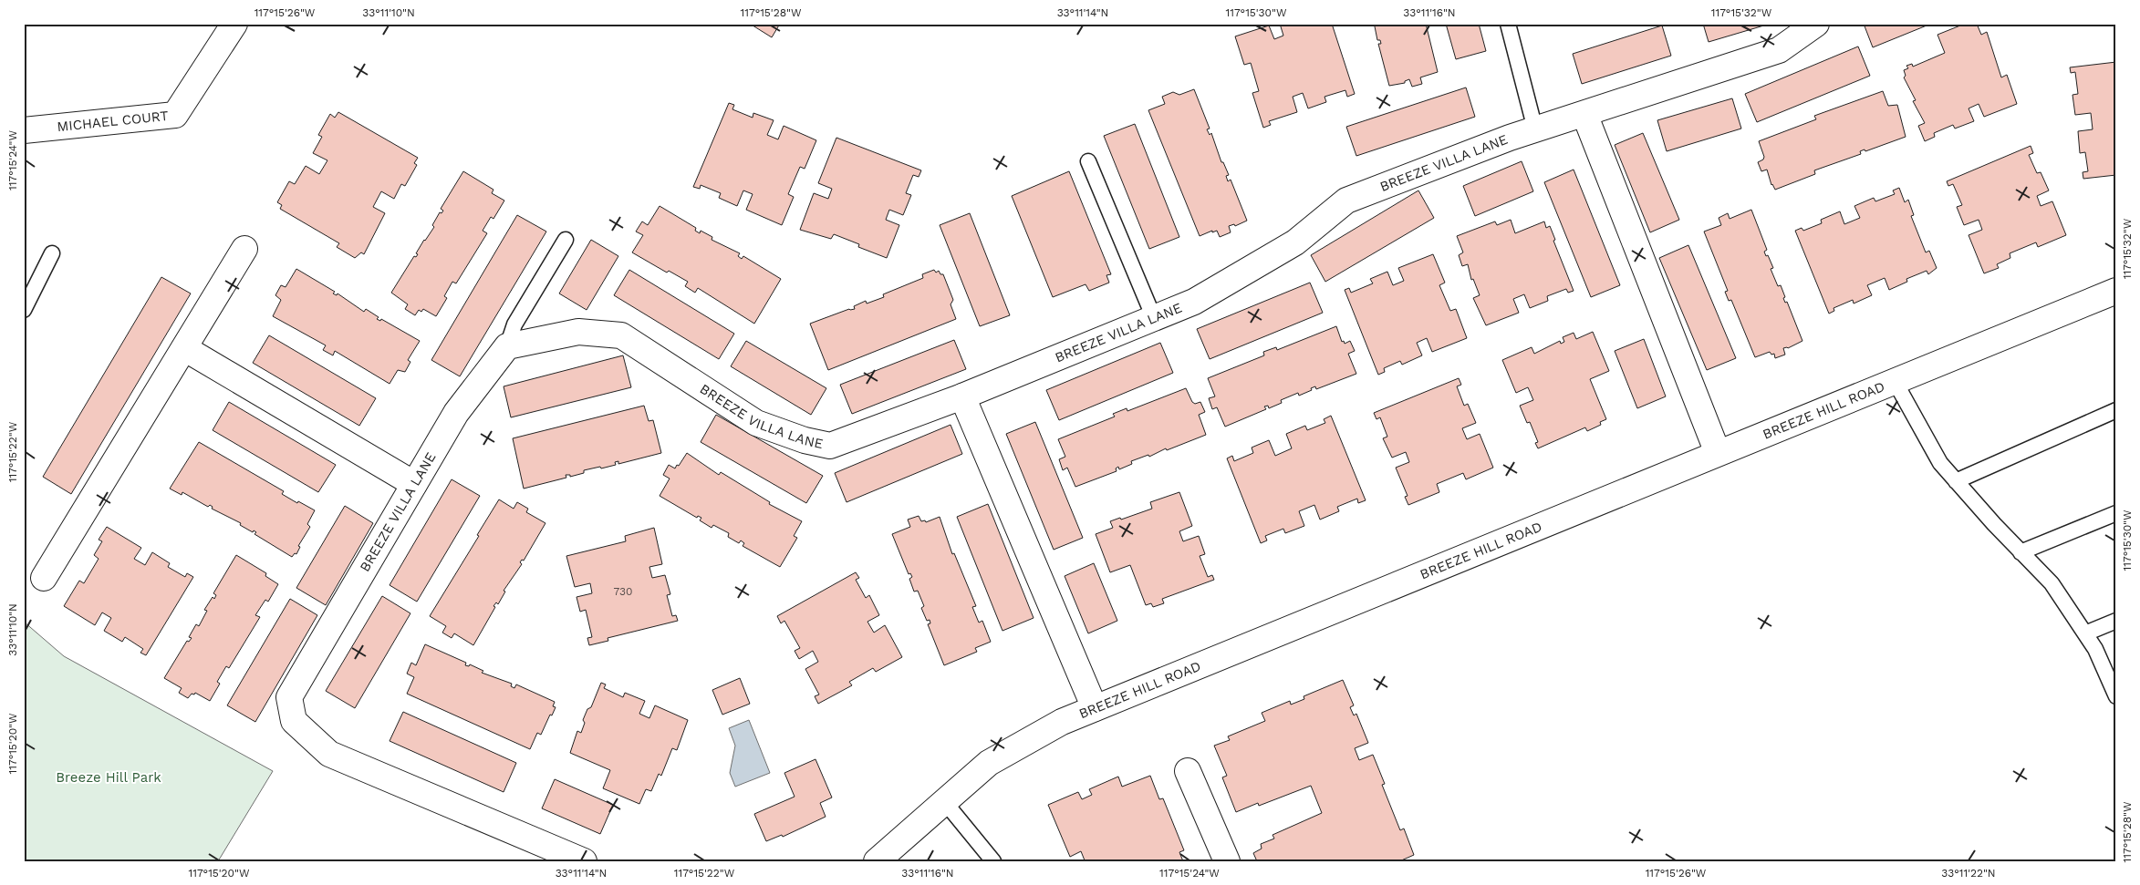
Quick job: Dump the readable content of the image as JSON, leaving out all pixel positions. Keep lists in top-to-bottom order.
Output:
{
  "streets": {
    "street": ["MICHAEL COURT", "BREEZE VILLA LANE", "BREEZE HILL ROAD"]
  },
  "parks": ["Breeze Hill Park"],
  "house_numbers": ["730"],
  "coordinates": [
    "117°15'26\"W",
    "33°11'10\"N",
    "117°15'28\"W",
    "33°11'14\"N",
    "117°15'30\"W",
    "33°11'16\"N",
    "117°15'32\"W",
    "117°15'24\"W",
    "117°15'22\"W",
    "117°15'20\"W",
    "33°11'22\"N"
  ]
}
